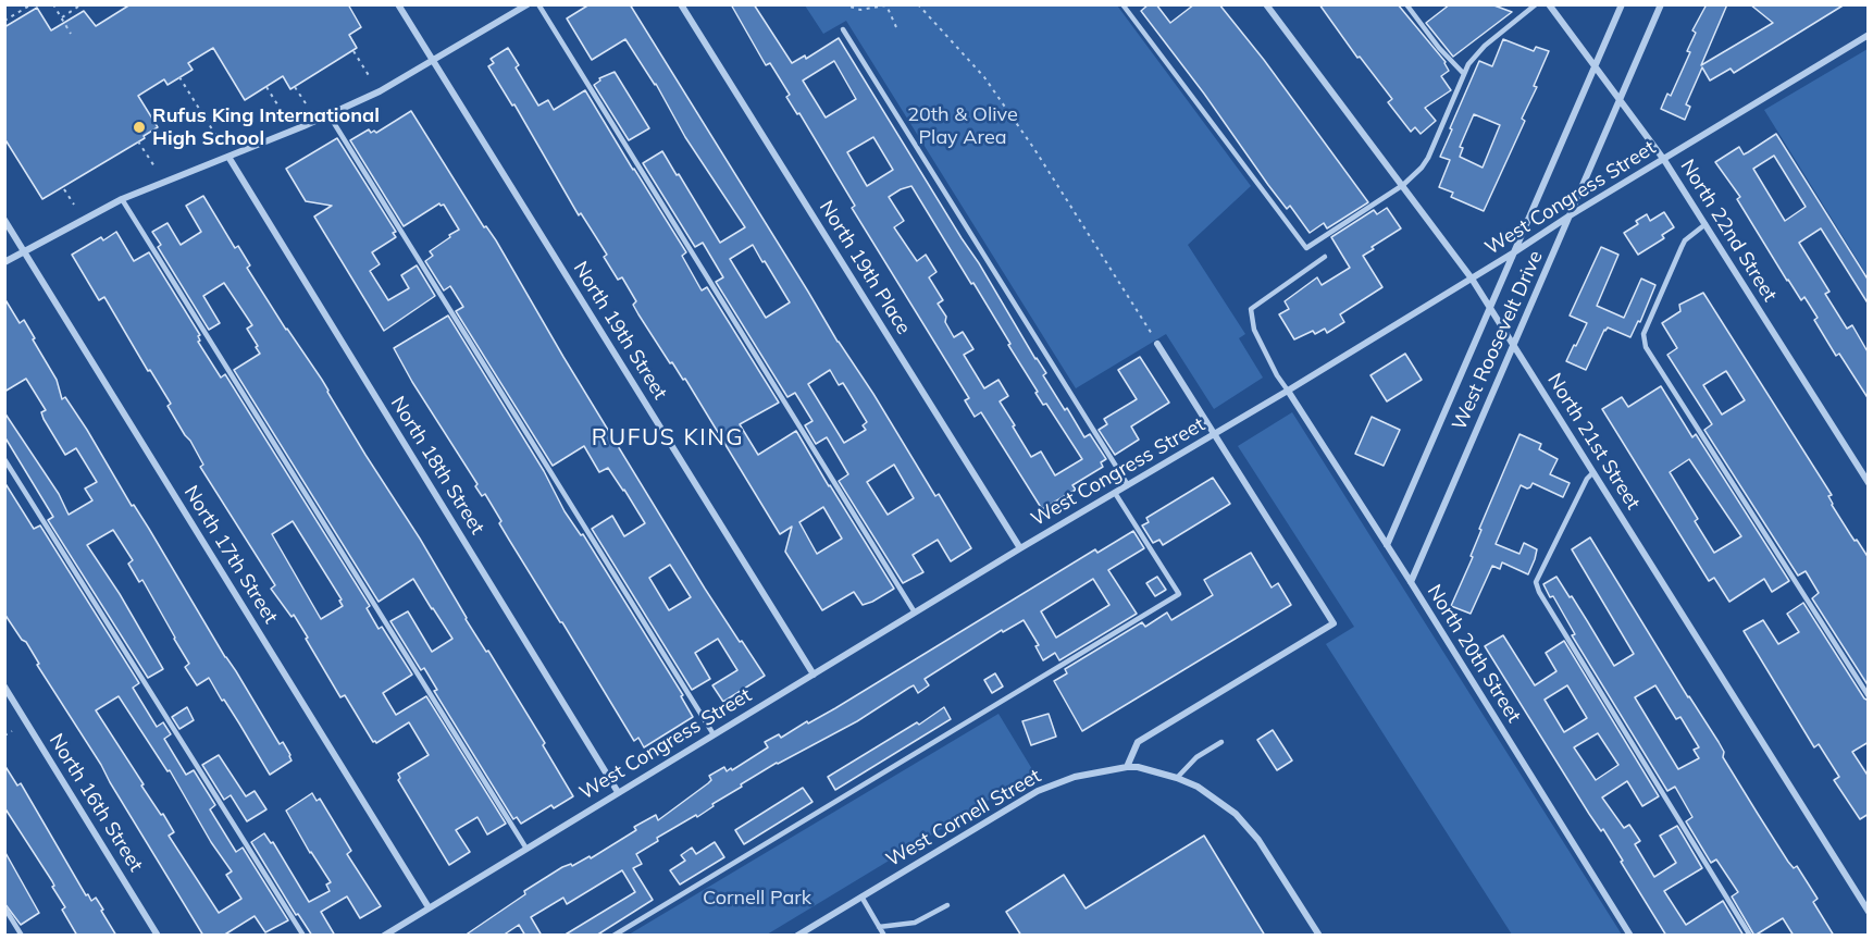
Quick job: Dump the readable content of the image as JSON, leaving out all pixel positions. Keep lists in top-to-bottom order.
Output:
{
  "streets": {
    "street": [
      "West Congress Street",
      "North 22nd Street",
      "North 19th Place",
      "North 19th Street",
      "West Roosevelt Drive",
      "North 21st Street",
      "North 18th Street",
      "North 17th Street",
      "North 20th Street",
      "North 16th Street",
      "West Cornell Street"
    ]
  },
  "crossings": [
    ["West Congress Street", "North 22nd Street"],
    ["West Congress Street", "North 19th Place"],
    ["West Congress Street", "North 19th Street"],
    ["West Congress Street", "West Roosevelt Drive"],
    ["West Congress Street", "North 21st Street"],
    ["West Congress Street", "North 18th Street"],
    ["West Congress Street", "North 17th Street"],
    ["West Congress Street", "North 20th Street"],
    ["North 22nd Street", "West Roosevelt Drive"],
    ["West Roosevelt Drive", "North 21st Street"],
    ["West Roosevelt Drive", "North 20th Street"]
  ],
  "districts": ["RUFUS KING"],
  "parks": ["20th & Olive Play Area", "Cornell Park"],
  "places": ["Rufus King International High School"]
}
